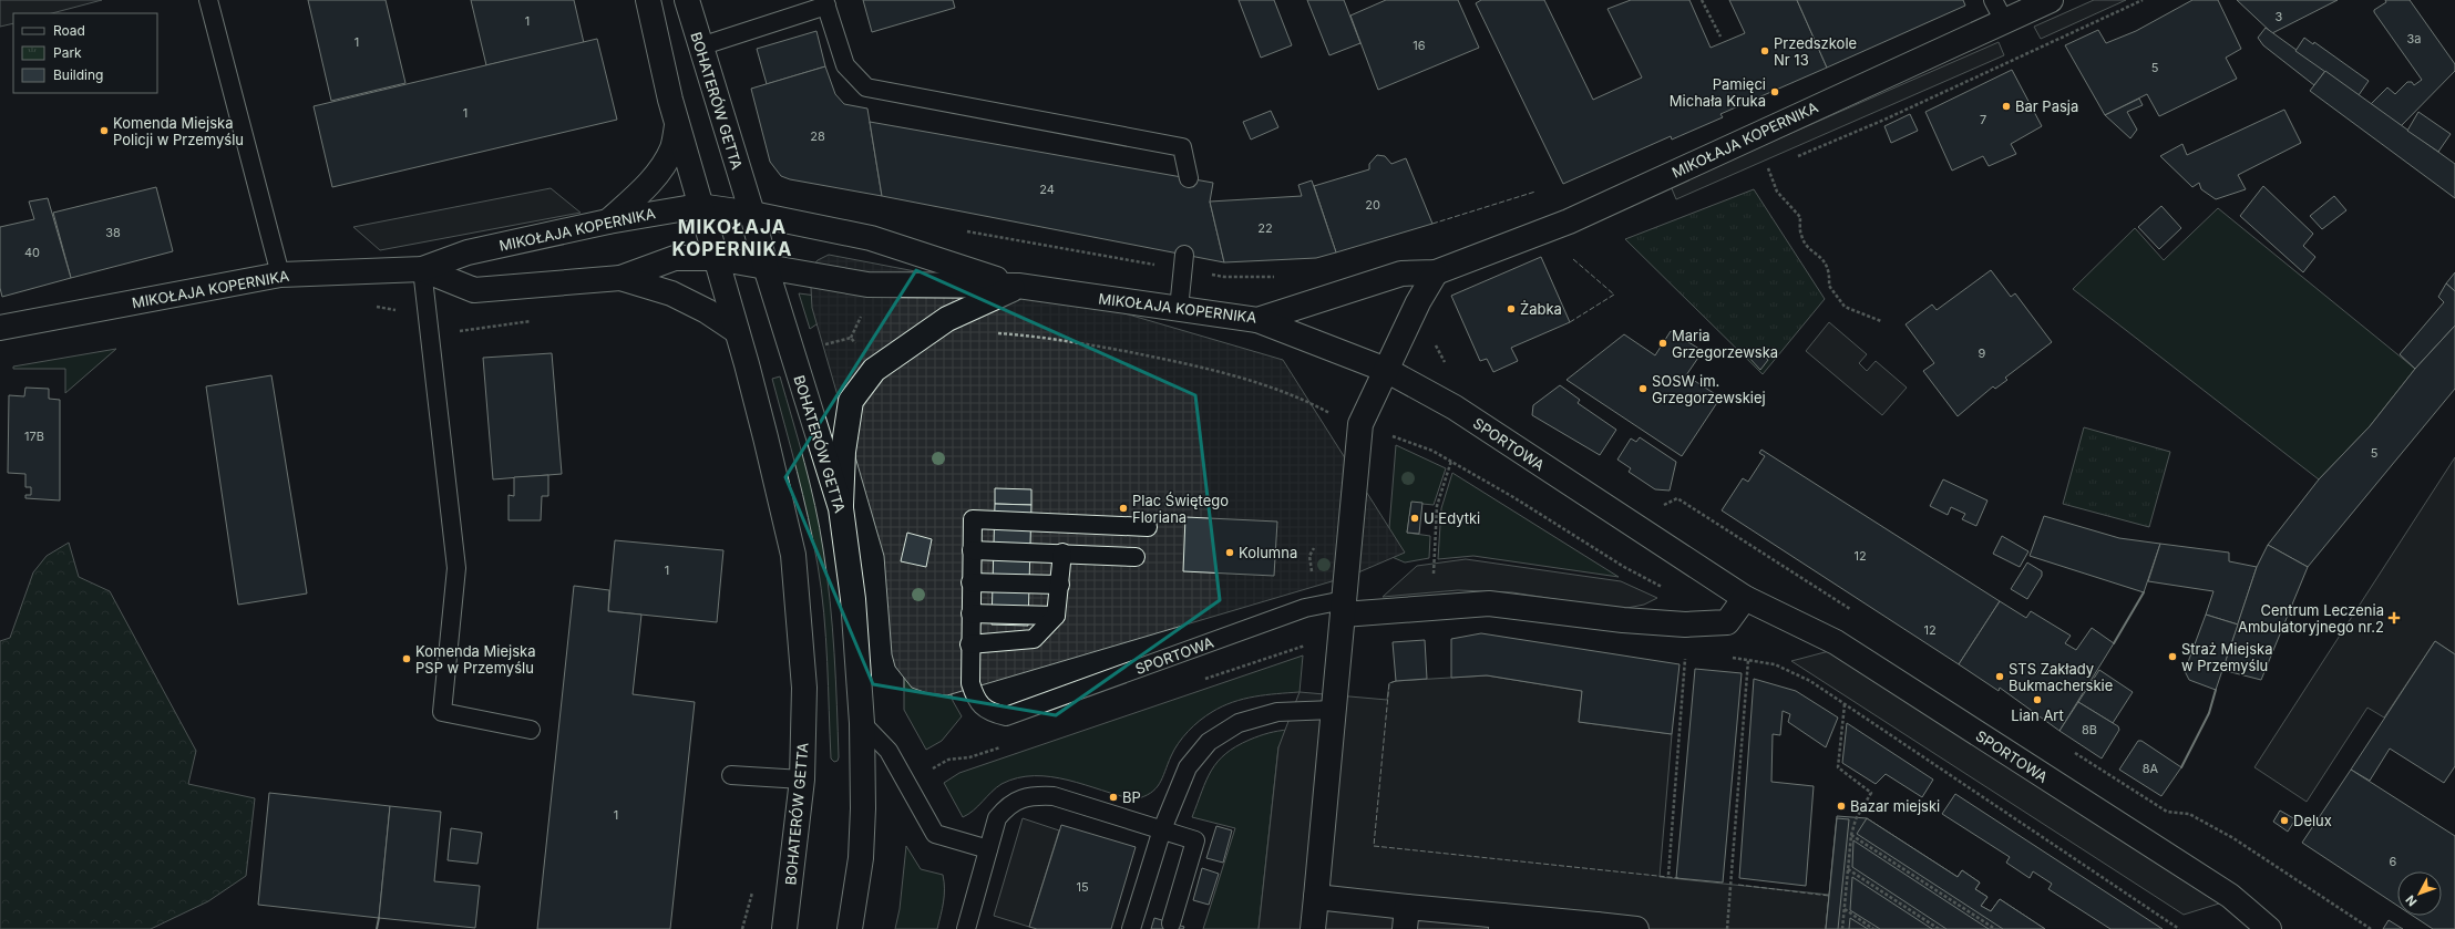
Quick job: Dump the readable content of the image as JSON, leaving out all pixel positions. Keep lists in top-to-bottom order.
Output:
{
  "streets": {
    "street": ["BOHATERÓW GETTA", "MIKOŁAJA KOPERNIKA", "SPORTOWA"]
  },
  "crossings": [
    ["BOHATERÓW GETTA", "MIKOŁAJA KOPERNIKA"],
    ["MIKOŁAJA KOPERNIKA", "SPORTOWA"]
  ],
  "districts": ["MIKOŁAJA KOPERNIKA"],
  "places": {
    "other": [
      "Przedszkole Nr 13",
      "Pamięci Michała Kruka",
      "Bar Pasja",
      "Komenda Miejska Policji w Przemyślu",
      "Żabka",
      "Maria Grzegorzewska",
      "SOSW im. Grzegorzewskiej",
      "Plac Świętego Floriana",
      "U Edytki",
      "Kolumna",
      "Straż Miejska w Przemyślu",
      "Komenda Miejska PSP w Przemyślu",
      "STS Zakłady Bukmacherskie",
      "Lian Art",
      "BP",
      "Bazar miejski",
      "Delux"
    ],
    "health": ["Centrum Leczenia Ambulatoryjnego nr.2"]
  },
  "house_numbers": [
    "3",
    "1",
    "3a",
    "1",
    "16",
    "5",
    "1",
    "7",
    "28",
    "24",
    "20",
    "22",
    "38",
    "40",
    "9",
    "17B",
    "5",
    "12",
    "1",
    "12",
    "8B",
    "8A",
    "1",
    "6",
    "15"
  ],
  "legend": ["Road", "Park", "Building"],
  "north": "bottom left"
}
